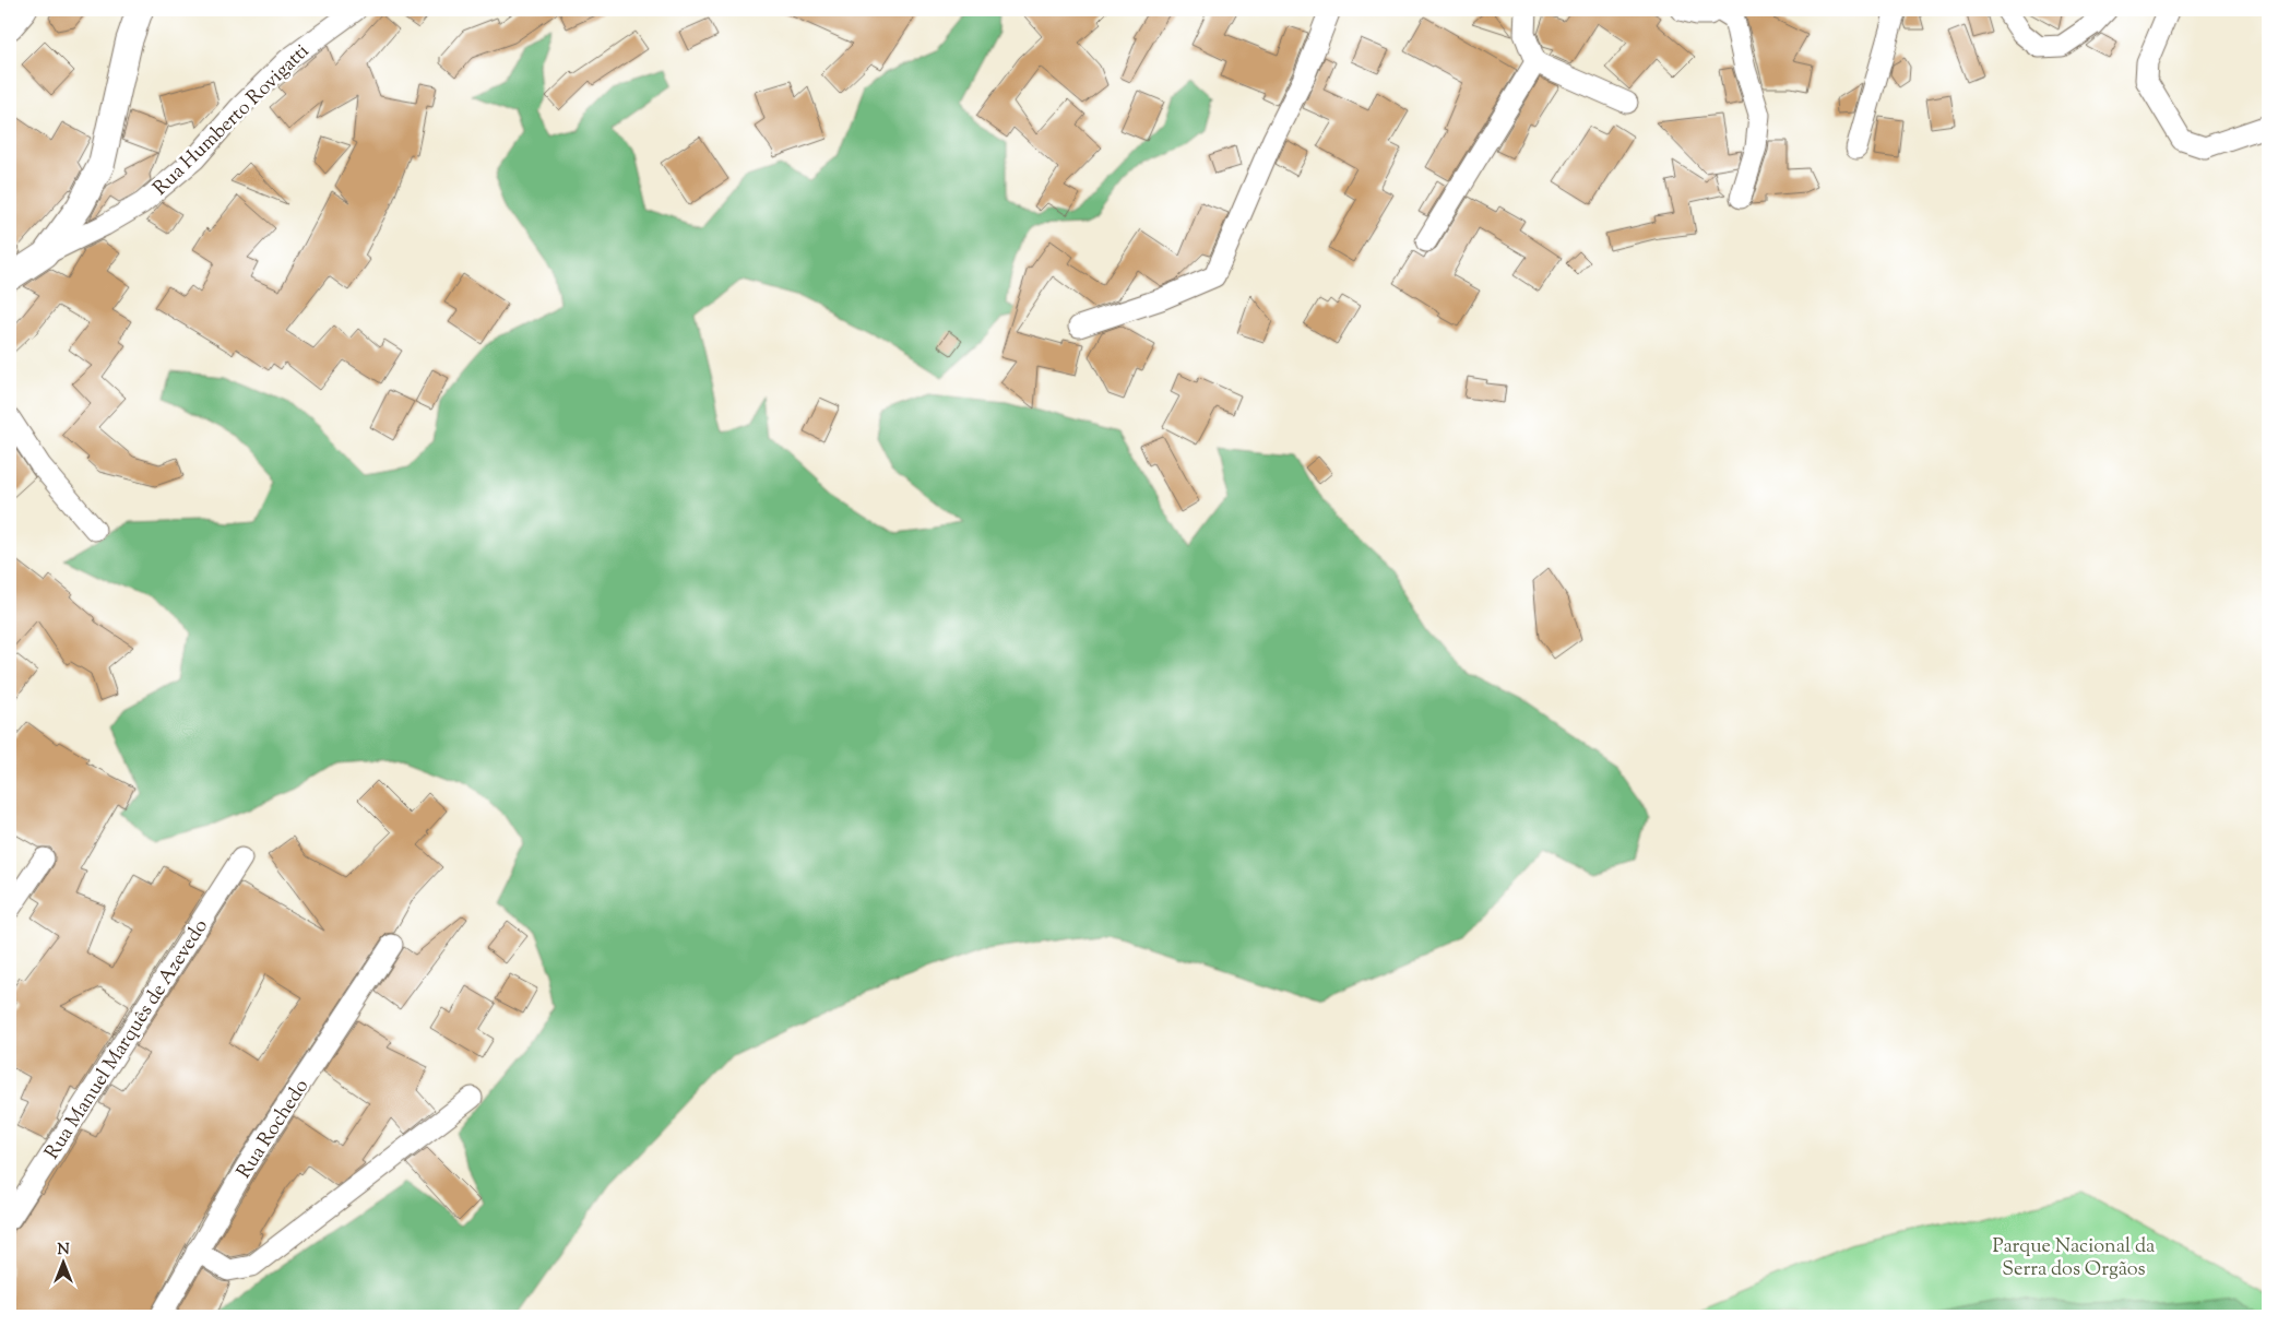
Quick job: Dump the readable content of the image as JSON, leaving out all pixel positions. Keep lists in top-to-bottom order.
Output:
{
  "streets": {
    "street": ["Rua Humberto Rovigatti", "Rua Manuel Marquês de Azevedo", "Rua Rochedo"]
  },
  "parks": ["Parque Nacional da Serra dos Orgãos"],
  "north": "top"
}
